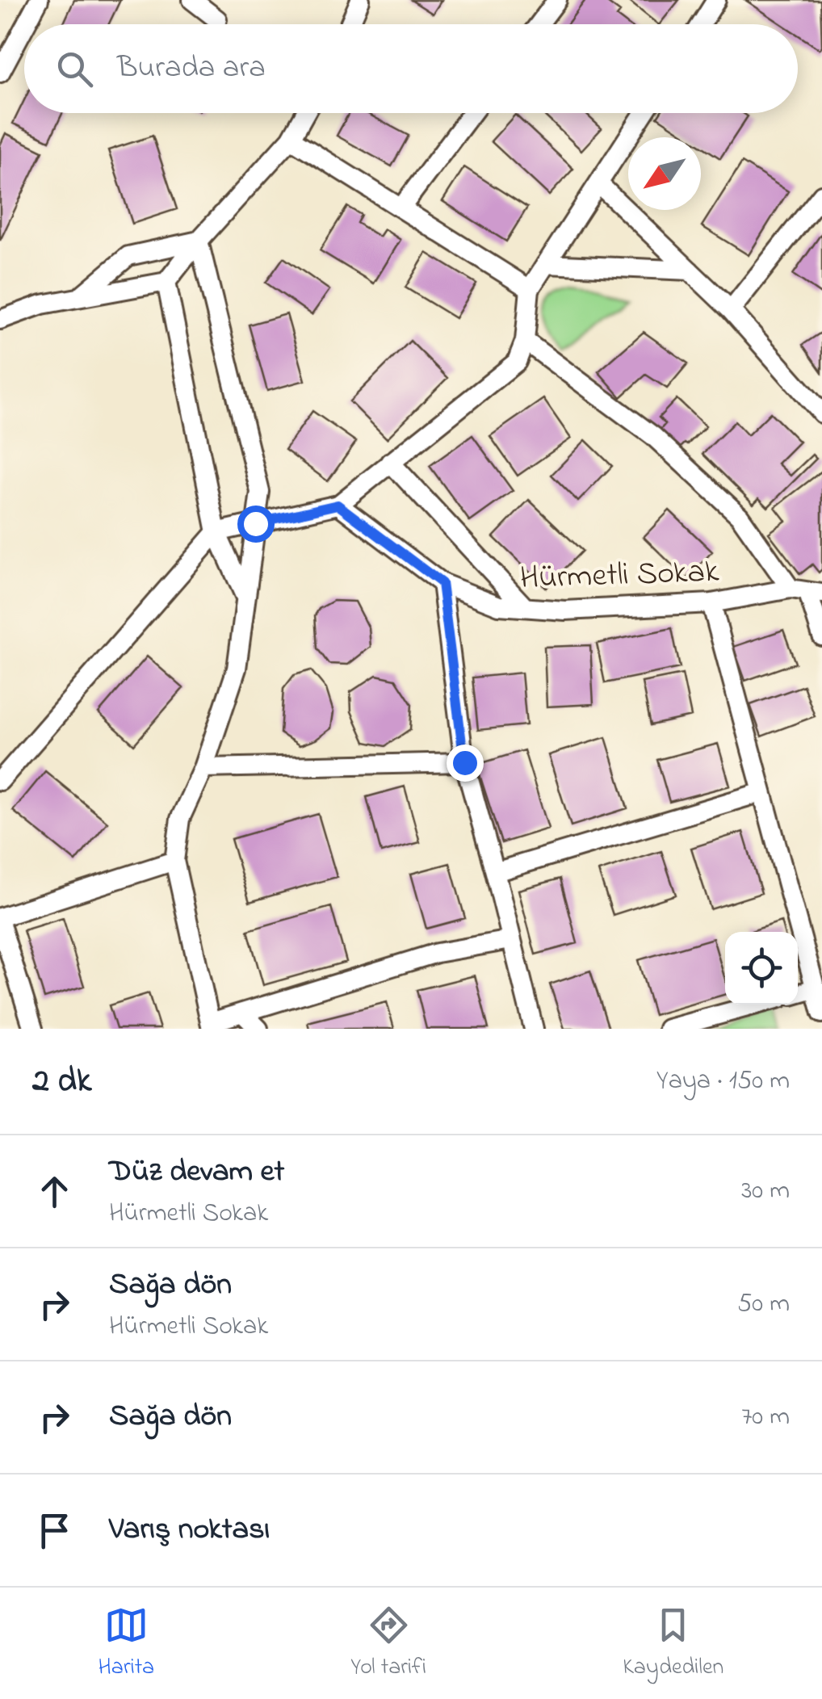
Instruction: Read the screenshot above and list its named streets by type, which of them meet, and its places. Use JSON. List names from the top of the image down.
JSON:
{
  "streets": {
    "street": ["Hürmetli Sokak"]
  },
  "north": "bottom left",
  "page": {
    "search": "Burada ara",
    "heading": ["2 dk", "Yaya · 150 m"],
    "list": [
      ["Düz devam et", "Hürmetli Sokak", "30 m"],
      ["Sağa dön", "Hürmetli Sokak", "50 m"],
      ["Sağa dön", "70 m"],
      "Varış noktası"
    ],
    "nav": ["Harita", "Yol tarifi", "Kaydedilen"]
  }
}
